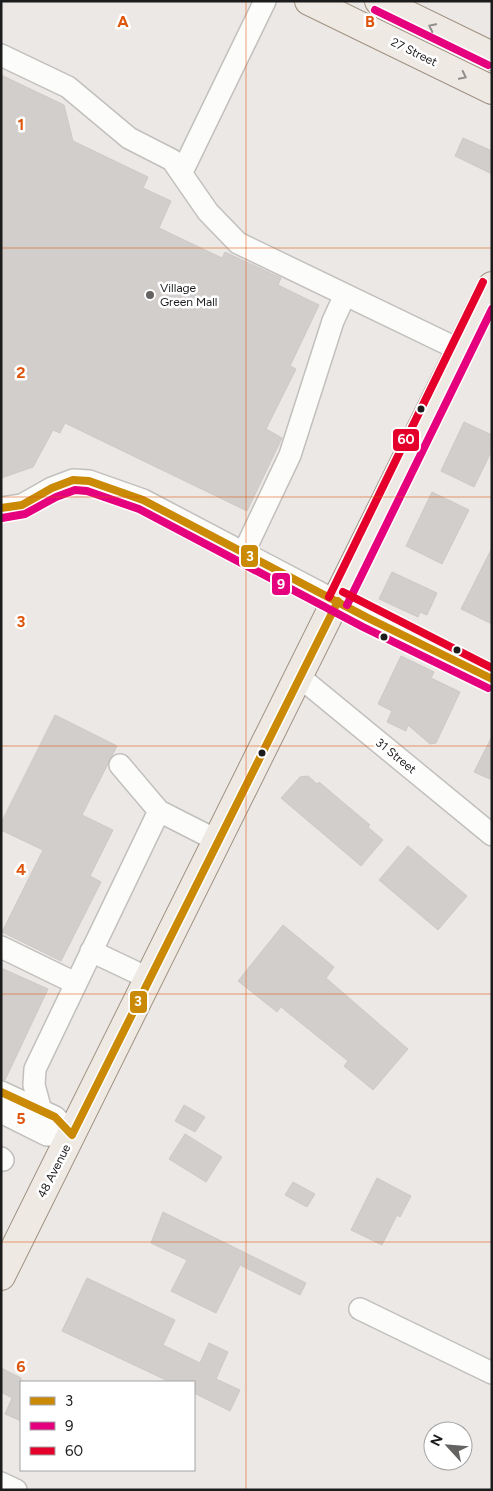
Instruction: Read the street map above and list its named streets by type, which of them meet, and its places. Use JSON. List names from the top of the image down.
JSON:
{
  "streets": {
    "main road": ["27 Street", "48 Avenue"],
    "street": ["31 Street"]
  },
  "crossings": [
    ["31 Street", "48 Avenue"]
  ],
  "places": ["Village Green Mall"],
  "lines": ["transit line 9", "transit line 60", "transit line 3"],
  "legend": ["3", "9", "60"],
  "north": "top left",
  "grid": {
    "columns": ["A", "B"],
    "rows": [
      "1",
      "2",
      "3",
      "4",
      "5",
      "6"
    ]
  }
}
